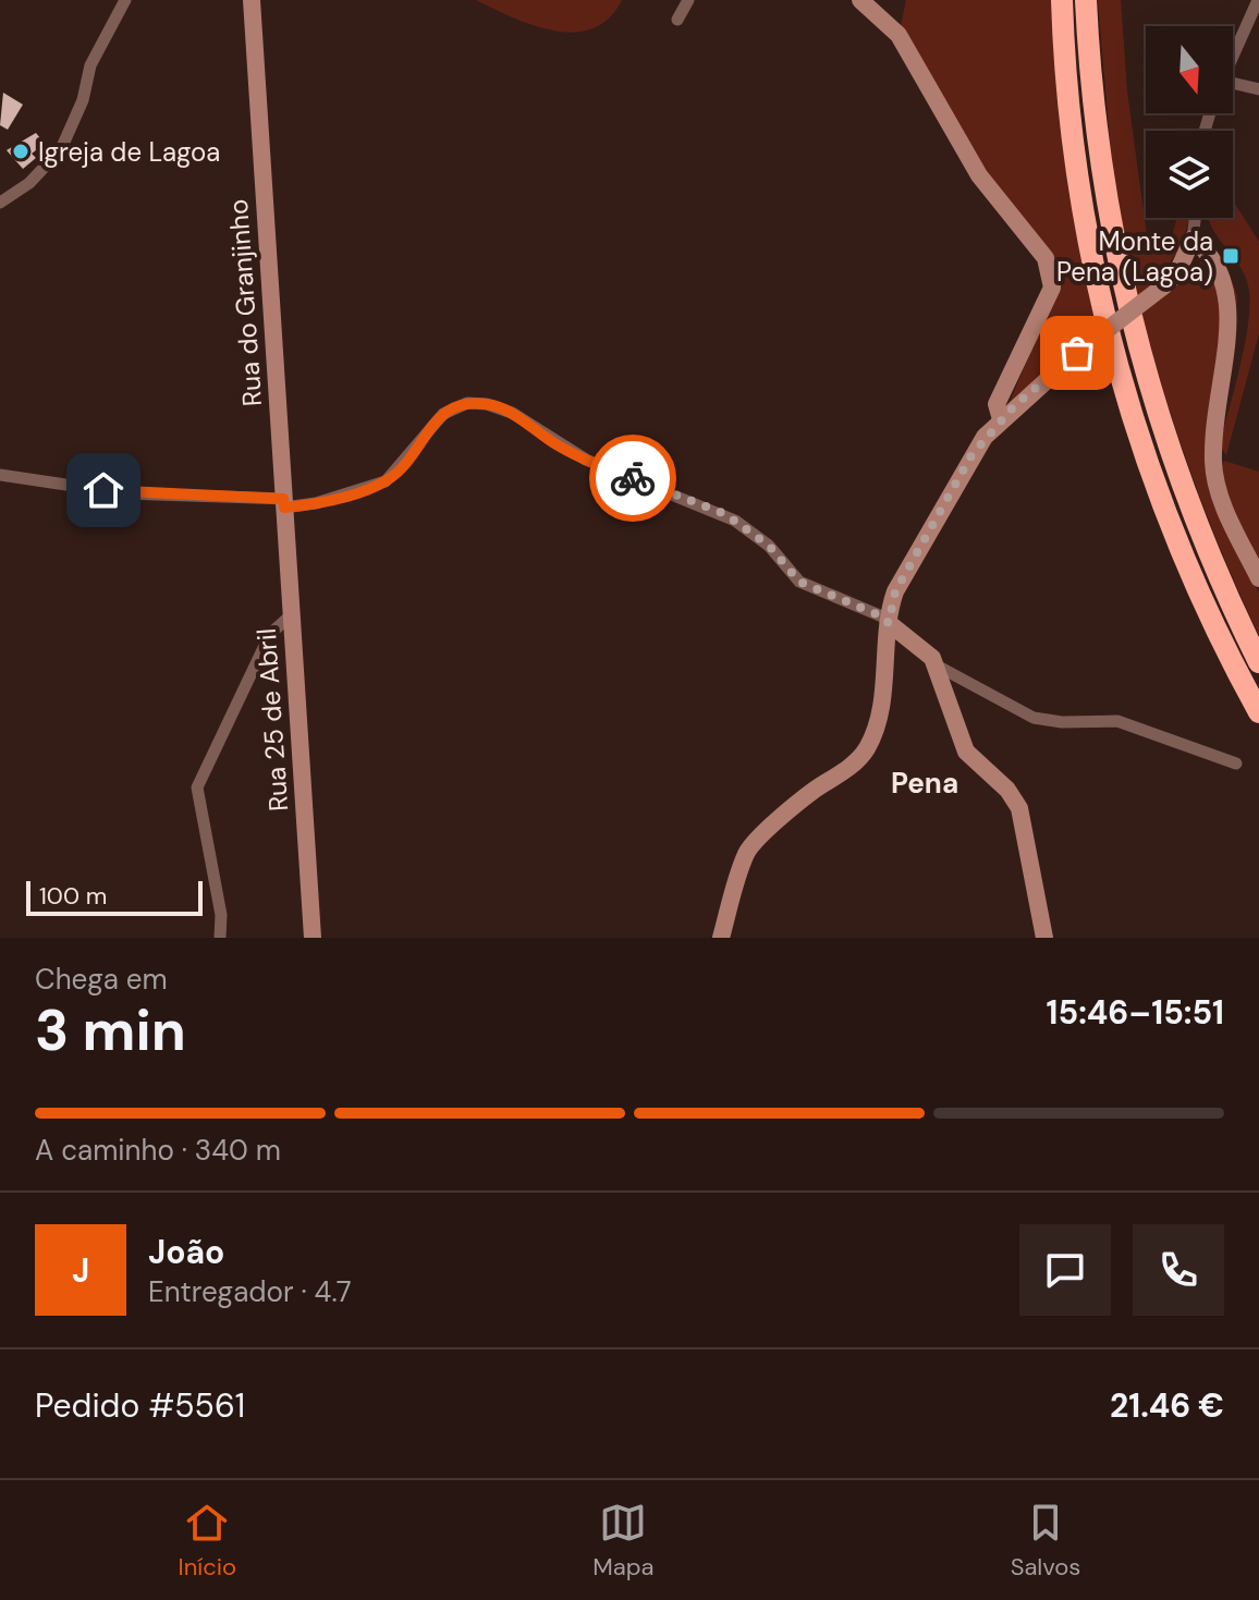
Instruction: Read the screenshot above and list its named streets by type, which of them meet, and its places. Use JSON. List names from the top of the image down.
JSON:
{
  "streets": {
    "street": ["Rua do Granjinho", "Rua 25 de Abril"]
  },
  "crossings": [
    ["Rua do Granjinho", "Rua 25 de Abril"]
  ],
  "districts": ["Pena"],
  "places": {
    "other": ["Igreja de Lagoa"],
    "transit": ["Monte da Pena (Lagoa)"]
  },
  "scale_bar": "100 m",
  "north": "bottom",
  "page": {
    "scale": "100 m",
    "heading": ["3 min", "Chega em", "15:46–15:51"],
    "panel": [
      "João",
      "Entregador · 4.7",
      "Pedido #5561",
      "21.46 €"
    ],
    "bar": "A caminho · 340 m",
    "round": "J",
    "tabs": ["Início", "Mapa", "Salvos"]
  }
}
